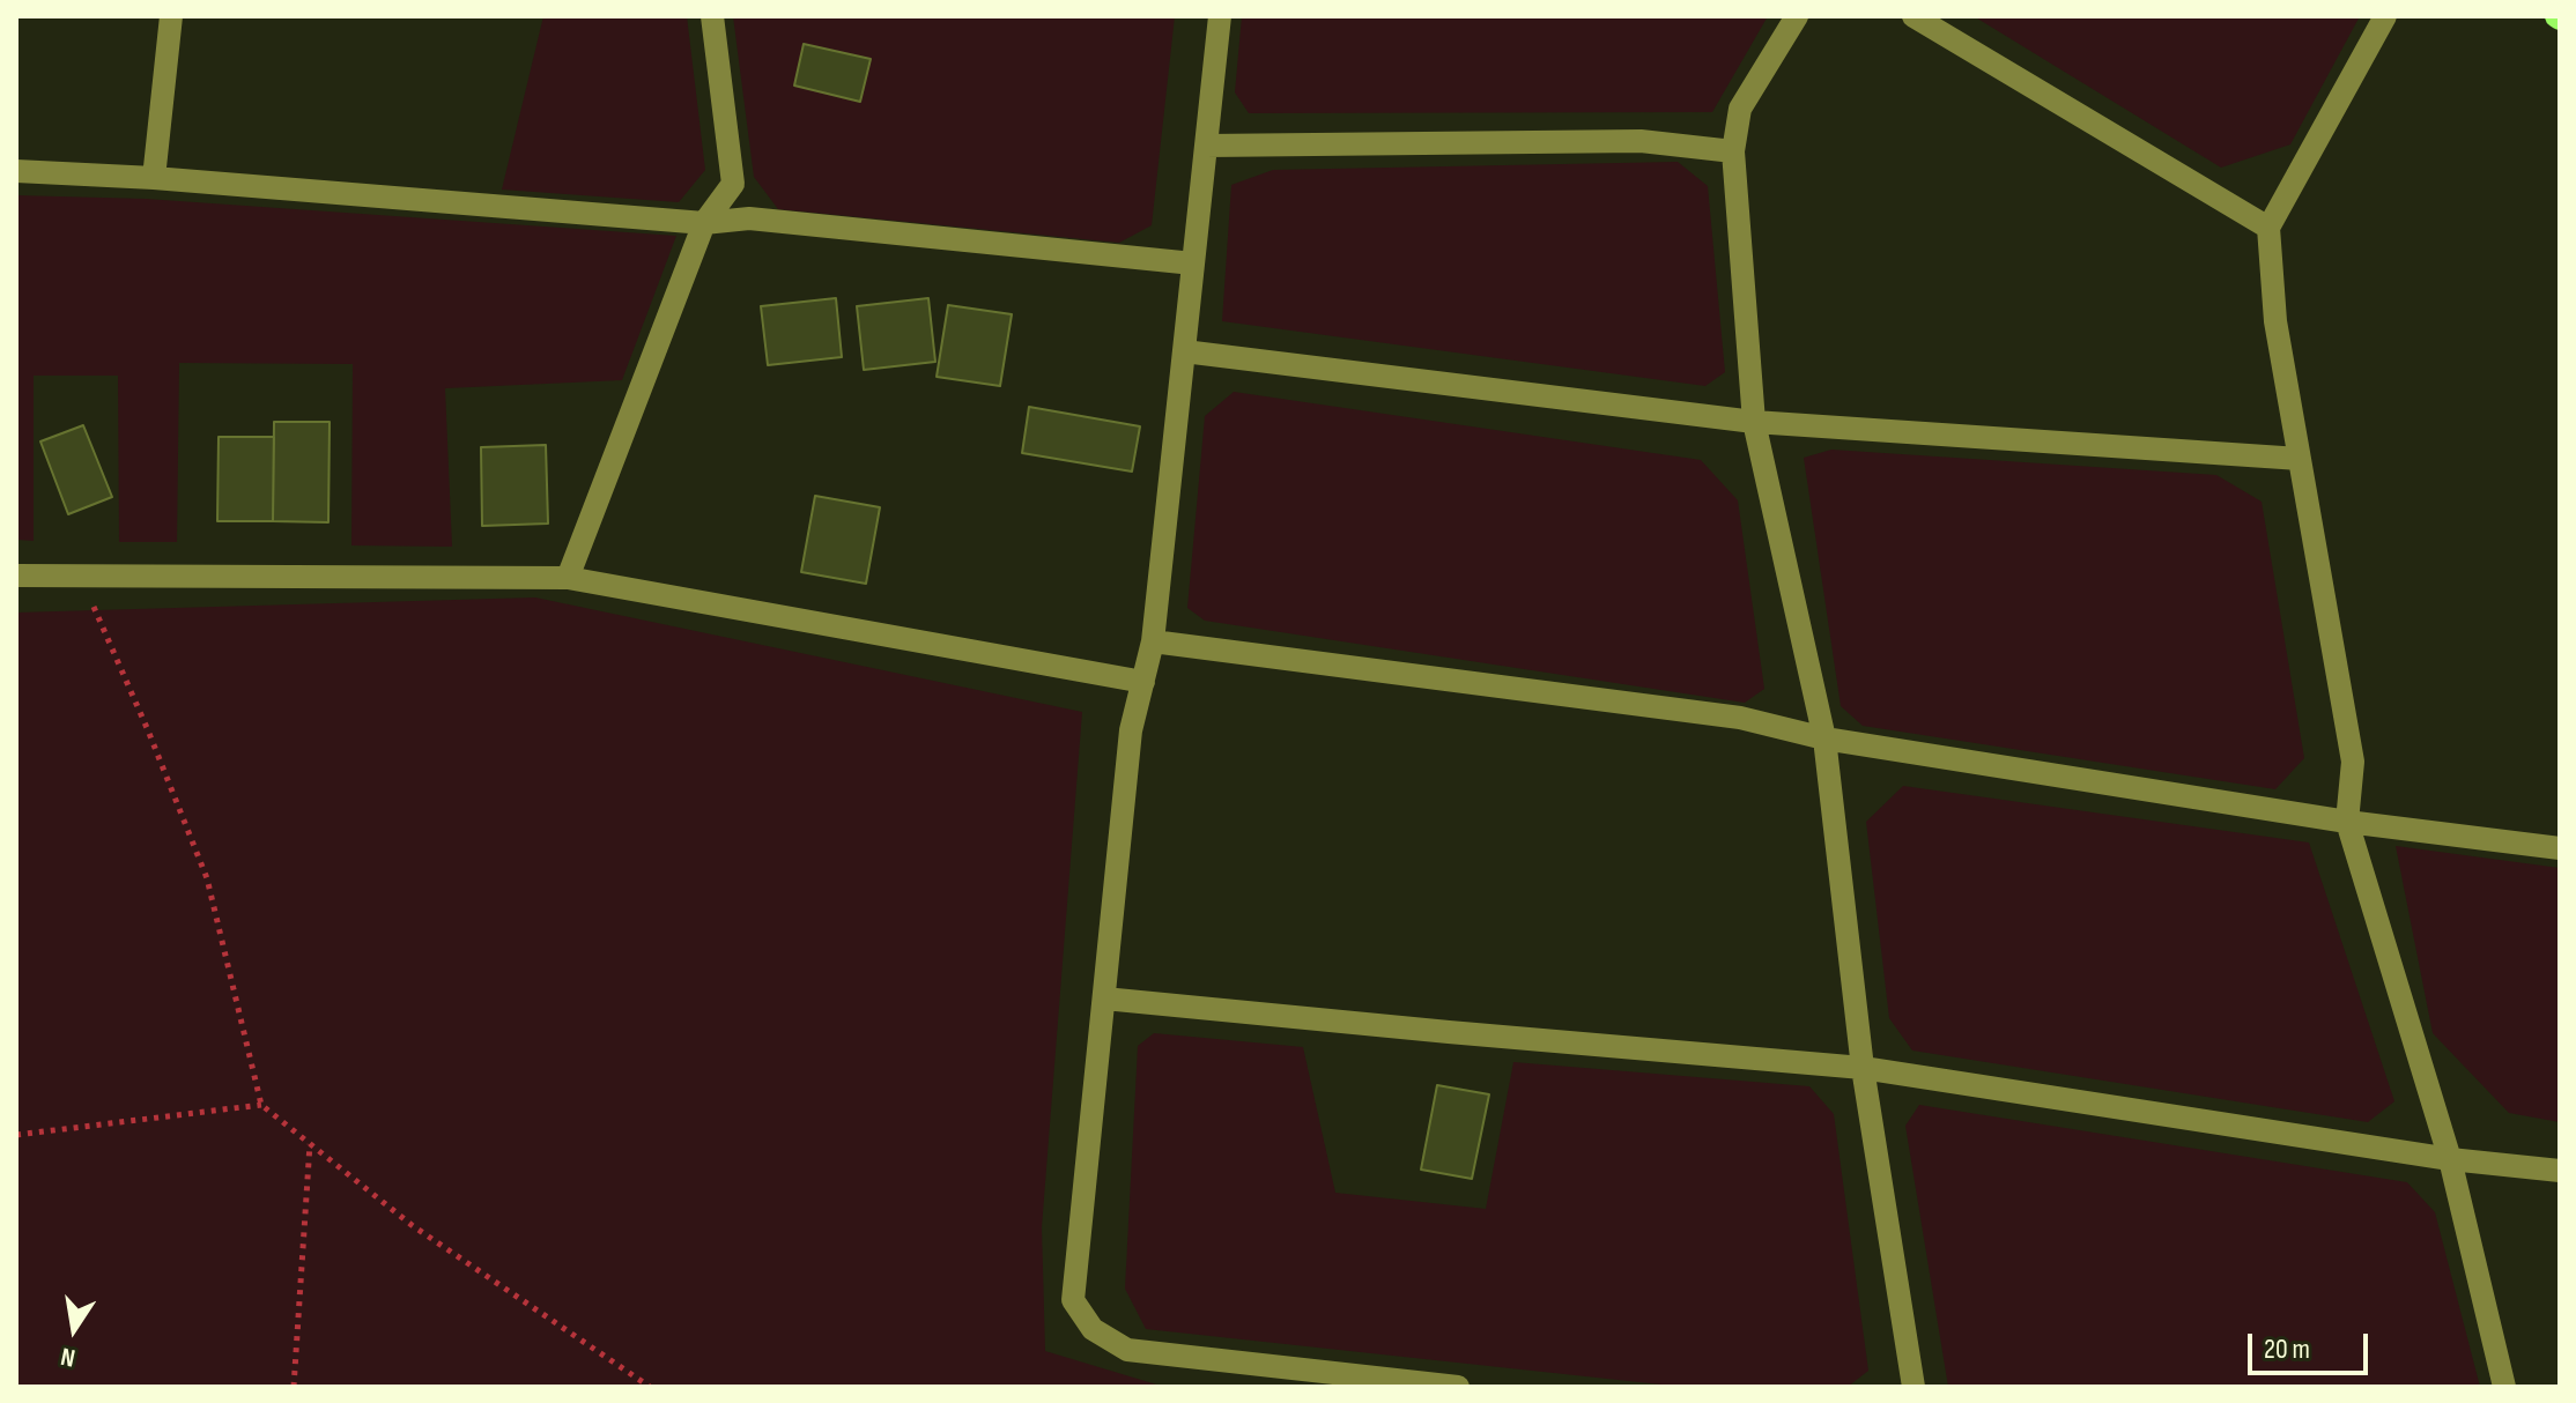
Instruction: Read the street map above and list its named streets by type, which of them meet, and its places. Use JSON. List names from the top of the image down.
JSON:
{
  "scale_bar": "20 m",
  "north": "bottom"
}
